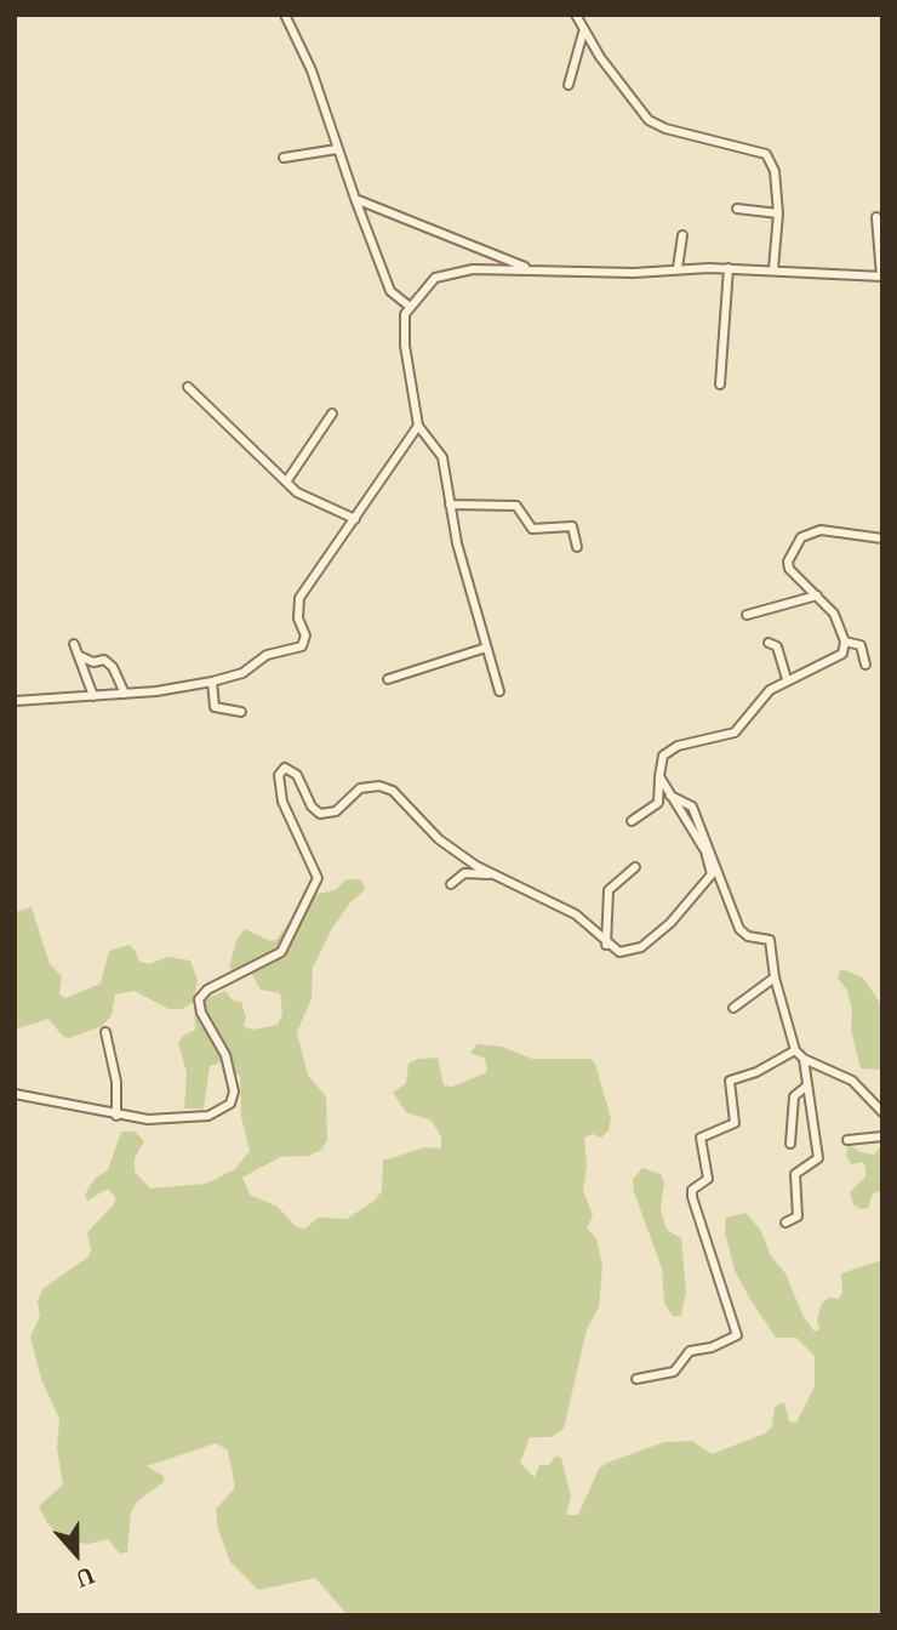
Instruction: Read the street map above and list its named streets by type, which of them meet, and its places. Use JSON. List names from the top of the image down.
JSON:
{
  "north": "bottom"
}
